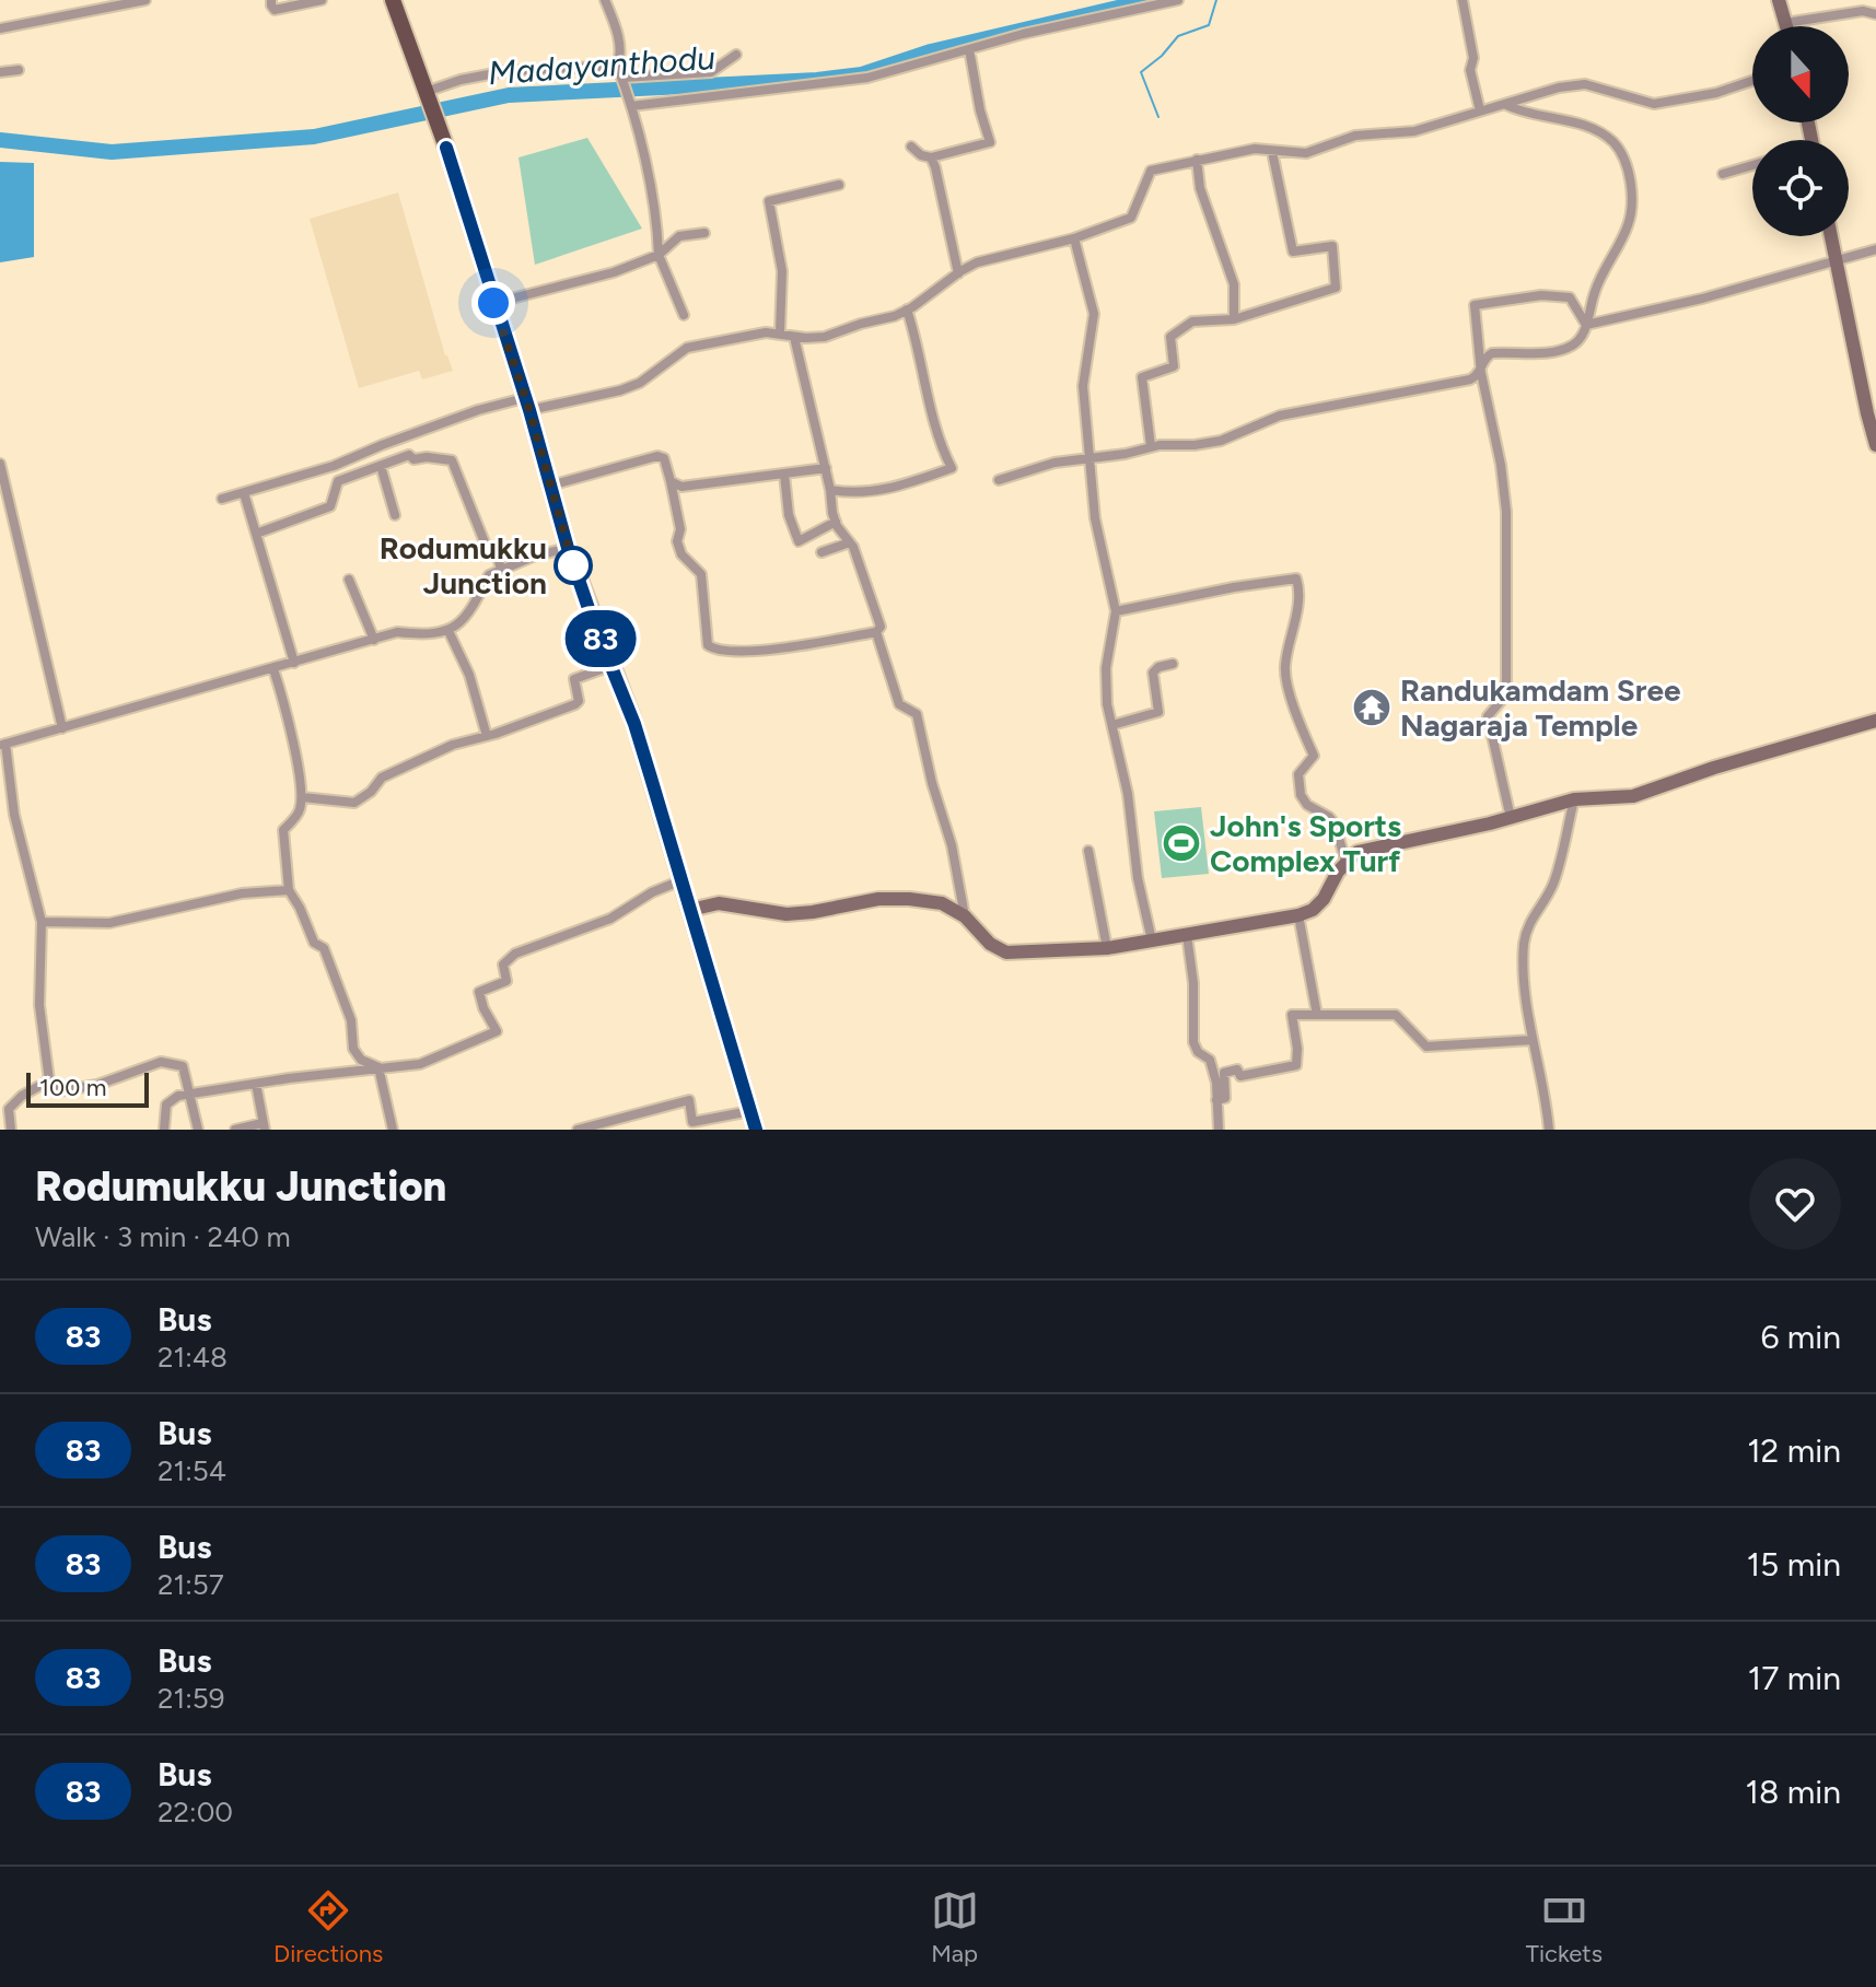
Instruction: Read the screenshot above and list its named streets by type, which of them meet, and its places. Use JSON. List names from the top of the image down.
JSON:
{
  "water": ["Madayanthodu"],
  "places": {
    "other": ["Rodumukku Junction"],
    "temple": ["Randukamdam Sree Nagaraja Temple"],
    "sports": ["John's Sports Complex Turf"]
  },
  "lines": ["bus line 83"],
  "scale_bar": "100 m",
  "north": "bottom",
  "page": {
    "on_map": "83",
    "scale": "100 m",
    "heading": ["Rodumukku Junction", "Walk · 3 min · 240 m"],
    "list": [
      {
        "mark": "83",
        "name": "Bus",
        "note": "21:48",
        "value": "6 min"
      },
      {
        "mark": "83",
        "name": "Bus",
        "note": "21:54",
        "value": "12 min"
      },
      {
        "mark": "83",
        "name": "Bus",
        "note": "21:57",
        "value": "15 min"
      },
      {
        "mark": "83",
        "name": "Bus",
        "note": "21:59",
        "value": "17 min"
      },
      {
        "mark": "83",
        "name": "Bus",
        "note": "22:00",
        "value": "18 min"
      }
    ],
    "tabs": ["Directions", "Map", "Tickets"]
  }
}
